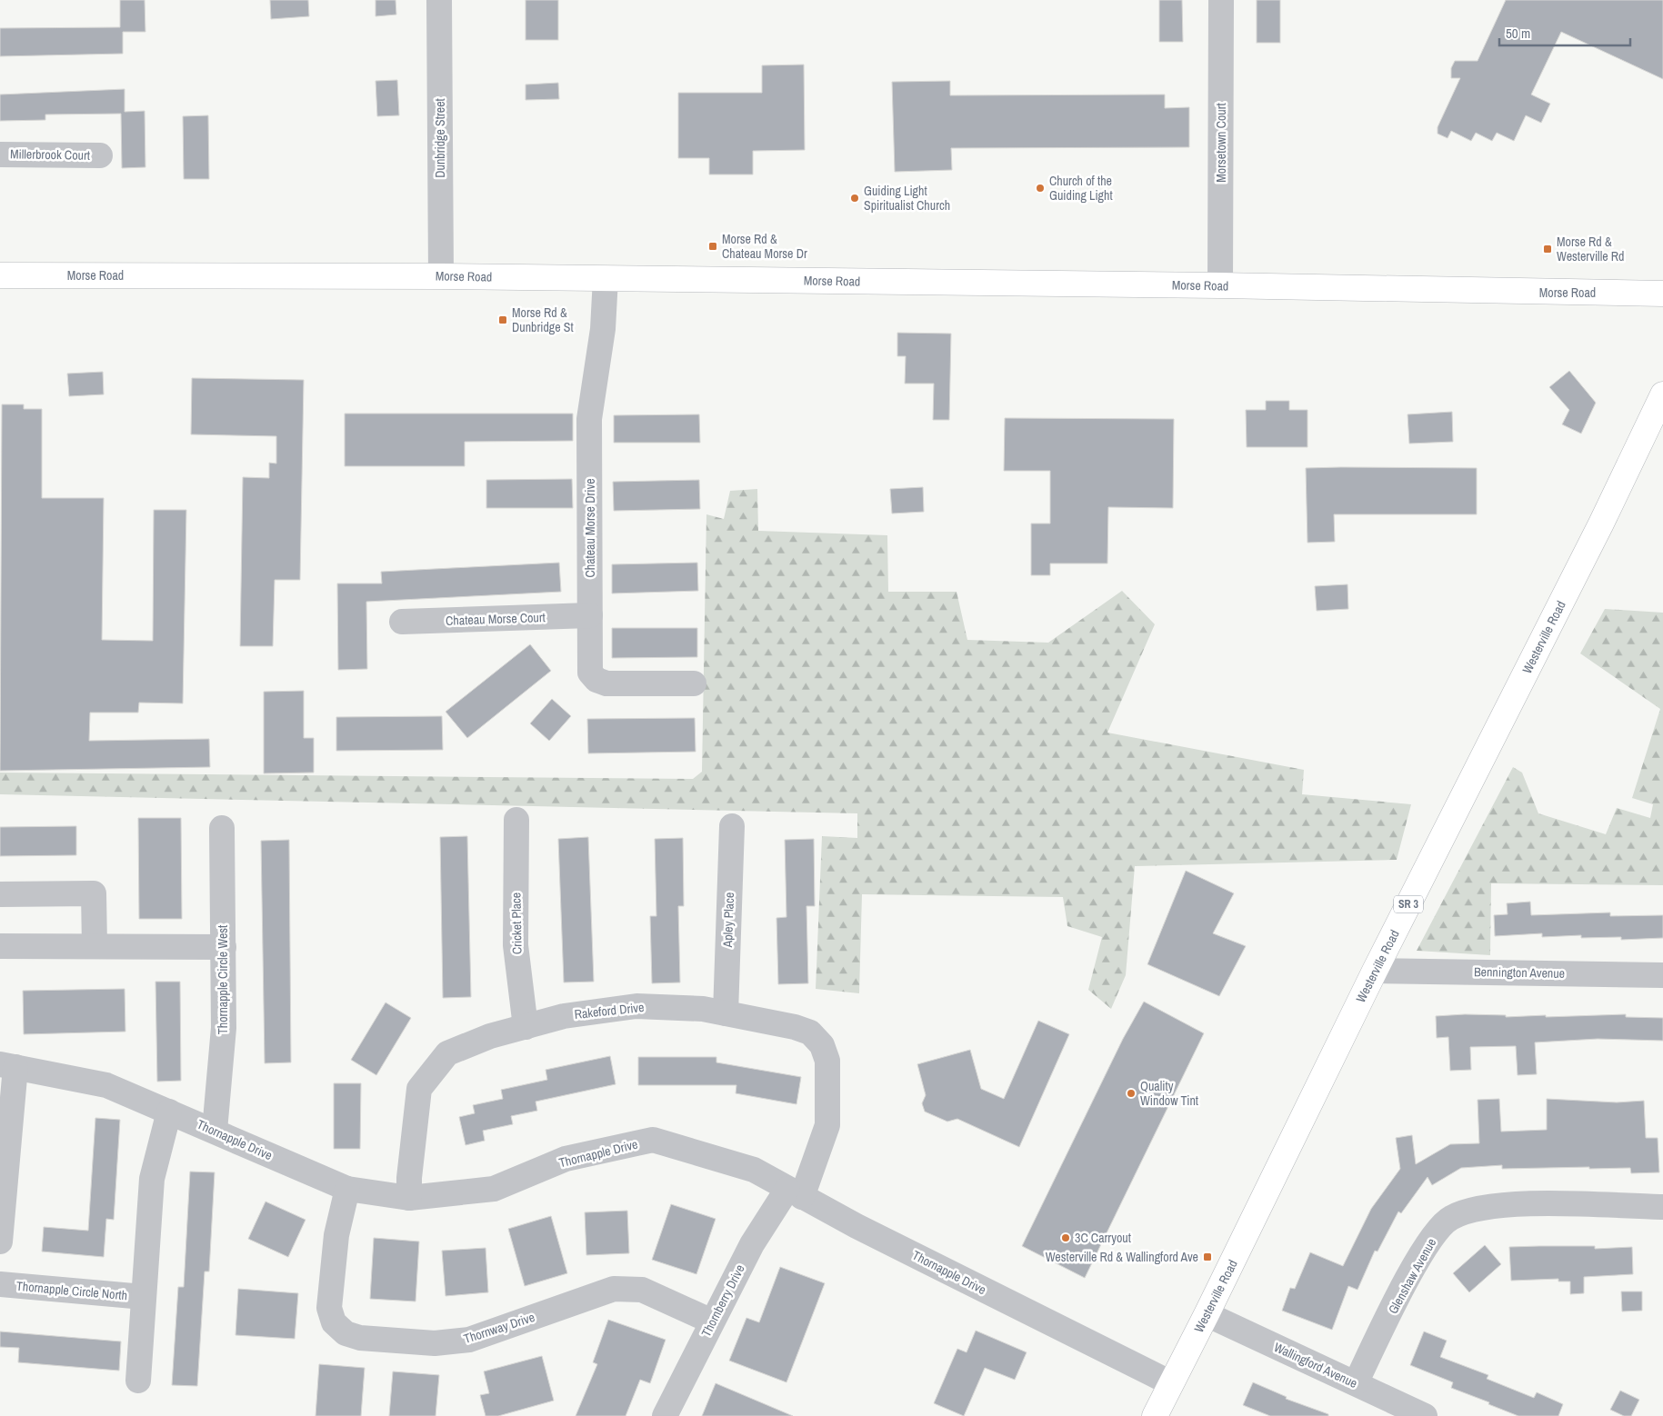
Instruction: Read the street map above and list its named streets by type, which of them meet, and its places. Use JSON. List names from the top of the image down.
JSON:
{
  "streets": {
    "main road": ["Morse Road", "Westerville Road", "SR 3"],
    "street": [
      "Dunbridge Street",
      "Morsetown Court",
      "Millerbrook Court",
      "Chateau Morse Drive",
      "Chateau Morse Court",
      "Apley Place",
      "Cricket Place",
      "Bennington Avenue",
      "Thornapple Circle West",
      "Rakeford Drive",
      "Thornapple Drive",
      "Glenshaw Avenue",
      "Thornapple Circle North",
      "Thornberry Drive",
      "Thornway Drive",
      "Wallingford Avenue"
    ]
  },
  "crossings": [
    ["Dunbridge Street", "Morse Road"],
    ["Morsetown Court", "Morse Road"],
    ["Morse Road", "Chateau Morse Drive"],
    ["Chateau Morse Drive", "Chateau Morse Court"],
    ["Westerville Road", "Bennington Avenue"],
    ["Westerville Road", "Thornapple Drive"],
    ["Westerville Road", "Wallingford Avenue"],
    ["Apley Place", "Rakeford Drive"],
    ["Cricket Place", "Rakeford Drive"],
    ["Thornapple Circle West", "Thornapple Drive"],
    ["Rakeford Drive", "Thornapple Drive"],
    ["Rakeford Drive", "Thornberry Drive"],
    ["Thornapple Drive", "Thornberry Drive"],
    ["Thornapple Drive", "Thornway Drive"],
    ["Glenshaw Avenue", "Wallingford Avenue"],
    ["Thornberry Drive", "Thornway Drive"]
  ],
  "places": {
    "other": [
      "Church of the Guiding Light",
      "Guiding Light Spiritualist Church",
      "Quality Window Tint",
      "3C Carryout"
    ],
    "transit": [
      "Morse Rd & Chateau Morse Dr",
      "Morse Rd & Westerville Rd",
      "Morse Rd & Dunbridge St",
      "Westerville Rd & Wallingford Ave"
    ]
  },
  "scale_bar": "50 m"
}
